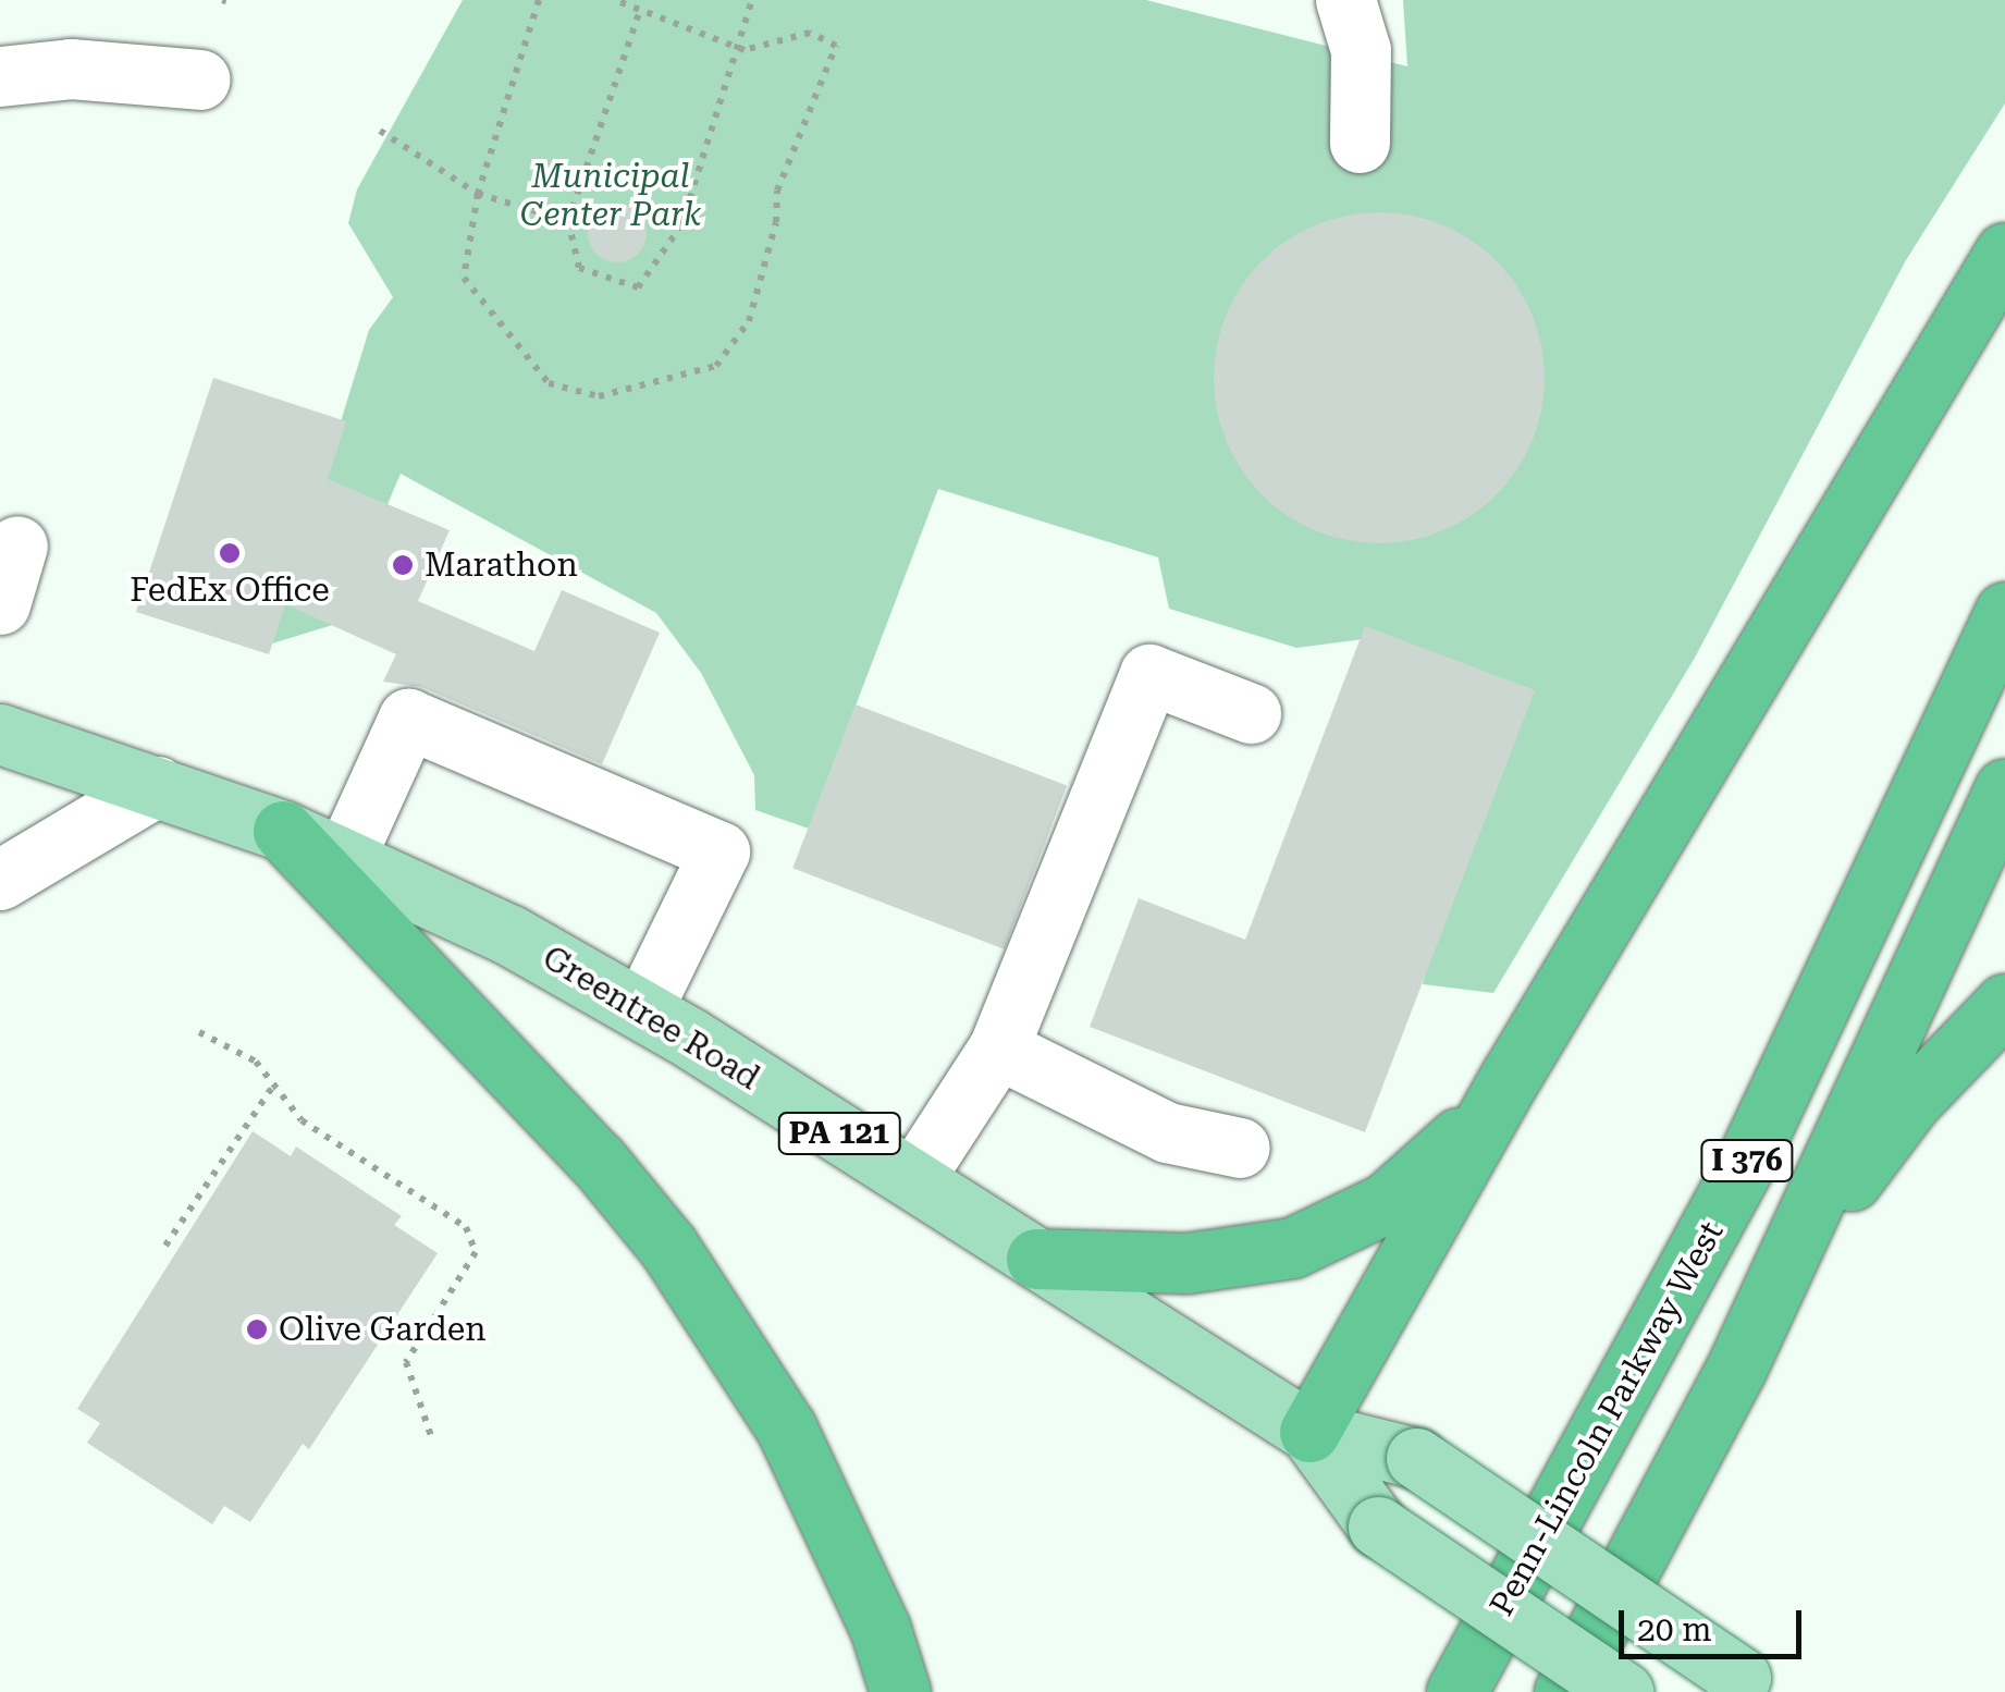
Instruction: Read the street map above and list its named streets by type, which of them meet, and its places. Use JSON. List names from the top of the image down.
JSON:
{
  "streets": {
    "highway": ["I 376", "Penn-Lincoln Parkway West"],
    "main road": ["Greentree Road", "PA 121"]
  },
  "parks": ["Municipal Center Park"],
  "places": ["FedEx Office", "Marathon", "Olive Garden"],
  "scale_bar": "20 m"
}
